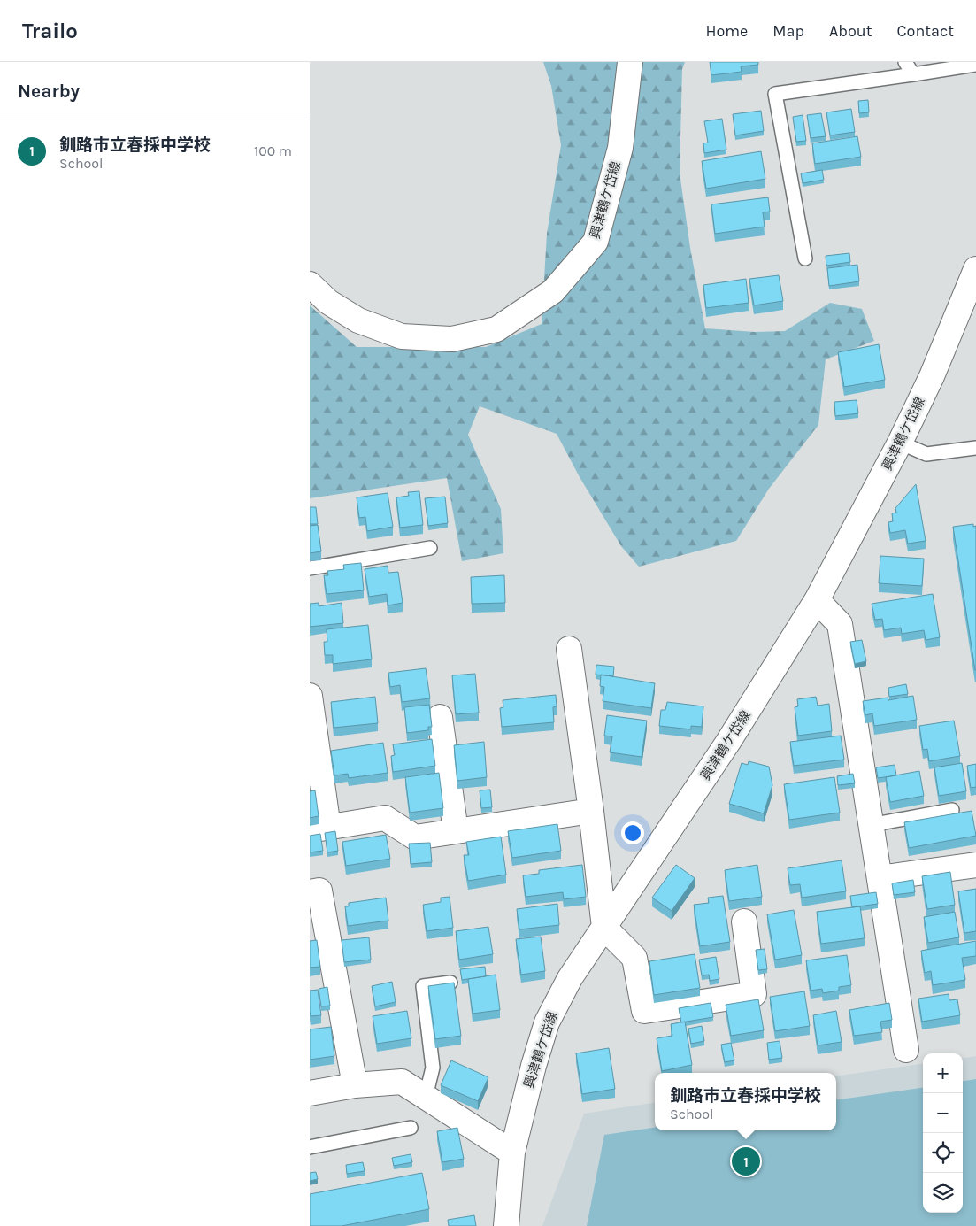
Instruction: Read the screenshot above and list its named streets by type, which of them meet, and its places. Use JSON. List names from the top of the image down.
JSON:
{
  "streets": {
    "street": ["興津鶴ケ岱線"]
  },
  "page": {
    "header": "Trailo",
    "nav": [
      "Home",
      "Map",
      "About",
      "Contact"
    ],
    "heading": "Nearby",
    "list": [
      {
        "mark": "1",
        "name": "釧路市立春採中学校",
        "note": "School",
        "value": "100 m"
      }
    ],
    "map_buttons": ["+", "−"],
    "popup": ["釧路市立春採中学校", "School"],
    "pins": "1"
  }
}
